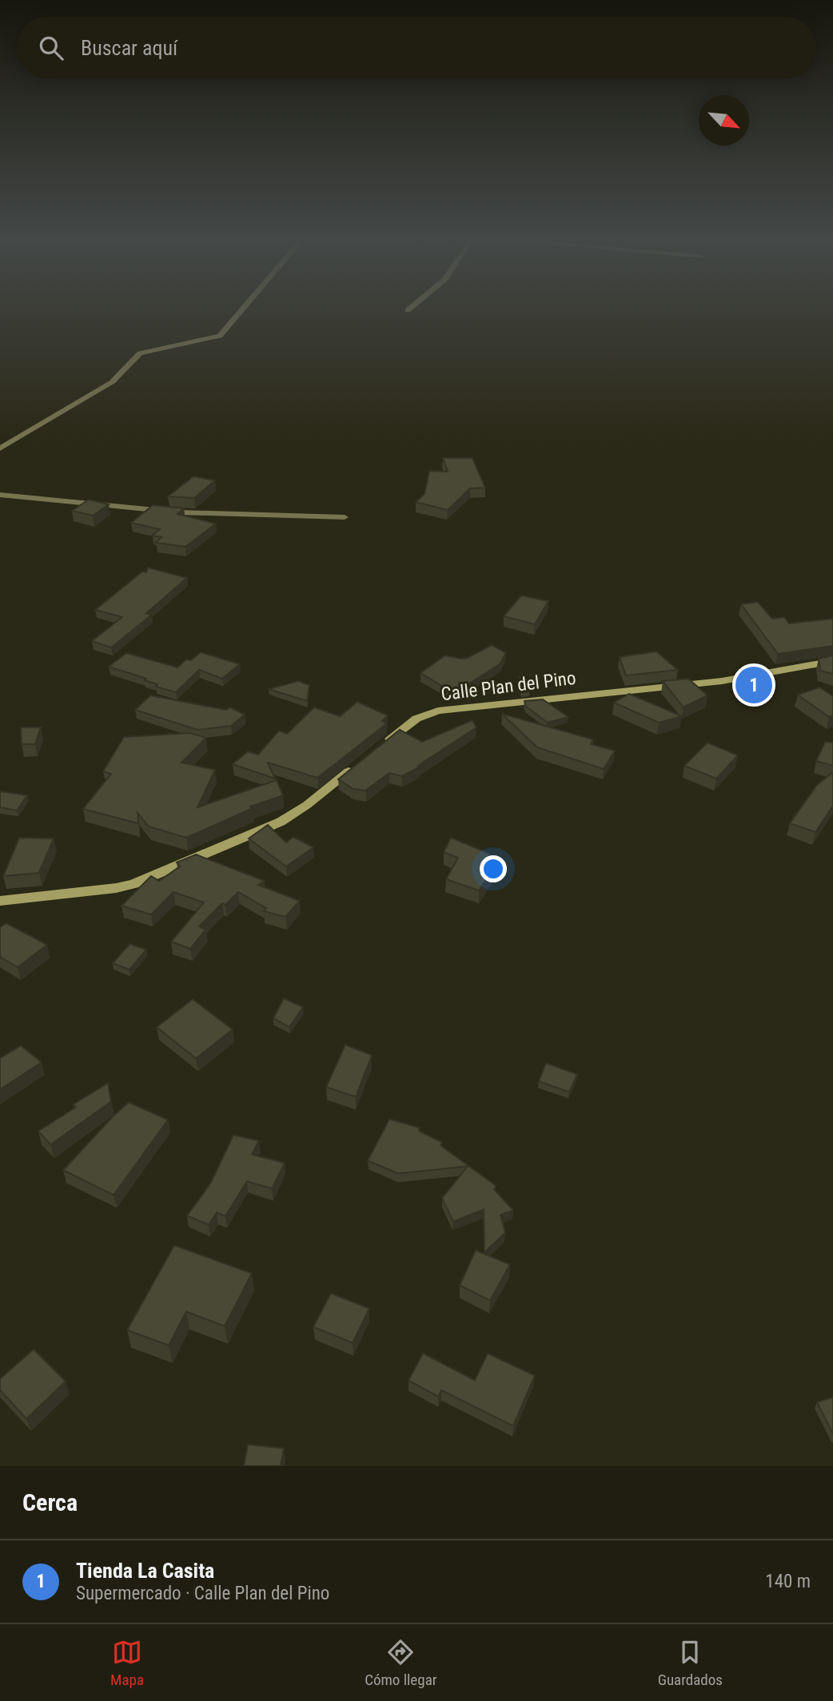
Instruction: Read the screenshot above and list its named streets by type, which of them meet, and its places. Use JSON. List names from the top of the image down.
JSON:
{
  "streets": {
    "street": ["Calle Plan del Pino"]
  },
  "north": "bottom right",
  "page": {
    "search": "Buscar aquí",
    "pins": "1",
    "heading": "Cerca",
    "list": [
      {
        "mark": "1",
        "name": "Tienda La Casita",
        "note": "Supermercado · Calle Plan del Pino",
        "value": "140 m"
      }
    ],
    "nav": ["Mapa", "Cómo llegar", "Guardados"]
  }
}
